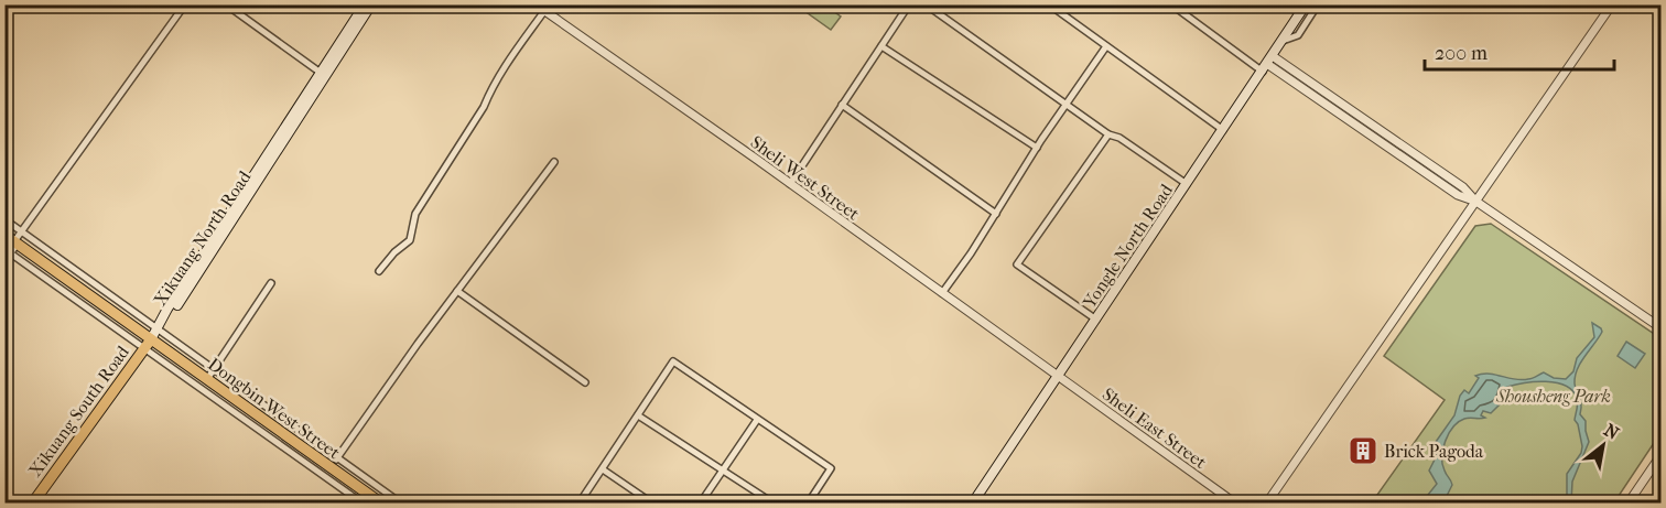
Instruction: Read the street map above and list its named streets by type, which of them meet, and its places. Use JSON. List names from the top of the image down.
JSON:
{
  "streets": {
    "main road": [
      "Xikuang North Road",
      "Yongle North Road",
      "Dongbin West Street",
      "Xikuang South Road"
    ],
    "street": ["Sheli West Street", "Sheli East Street"]
  },
  "crossings": [
    ["Sheli West Street", "Yongle North Road"],
    ["Sheli West Street", "Sheli East Street"],
    ["Yongle North Road", "Sheli East Street"],
    ["Dongbin West Street", "Xikuang South Road"]
  ],
  "parks": ["Shousheng Park"],
  "places": {
    "building": ["Brick Pagoda"]
  },
  "scale_bar": "200 m",
  "north": "top right"
}
